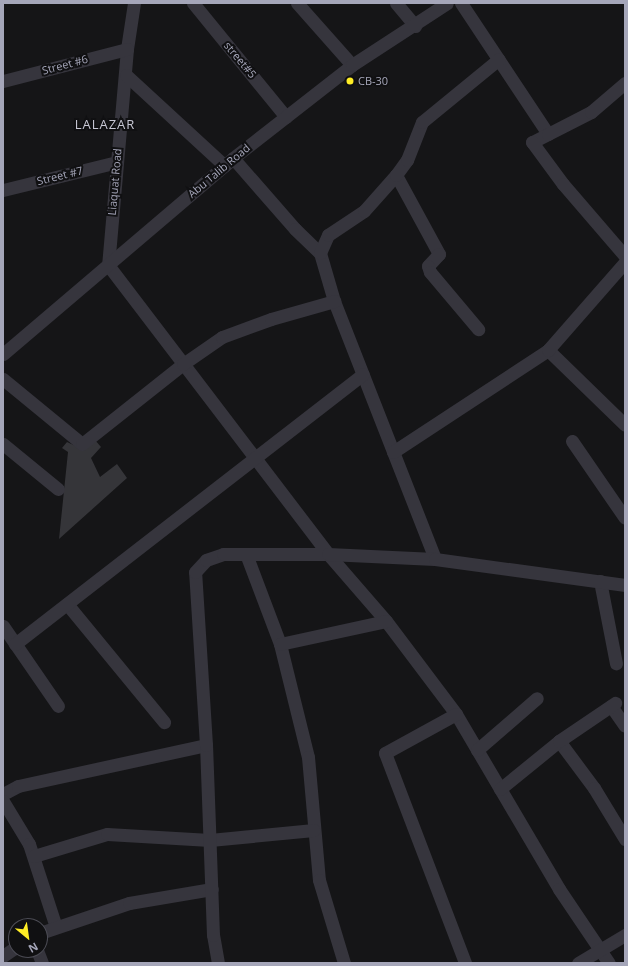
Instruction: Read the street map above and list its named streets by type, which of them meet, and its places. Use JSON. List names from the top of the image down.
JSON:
{
  "streets": {
    "street": [
      "street#5",
      "Street #6",
      "Abu Talib Road",
      "Street #7",
      "Liaquat Road"
    ]
  },
  "crossings": [
    ["street#5", "Abu Talib Road"],
    ["Street #6", "Liaquat Road"],
    ["Abu Talib Road", "Liaquat Road"],
    ["Street #7", "Liaquat Road"]
  ],
  "districts": ["LALAZAR"],
  "places": ["CB-30"],
  "north": "bottom right"
}
